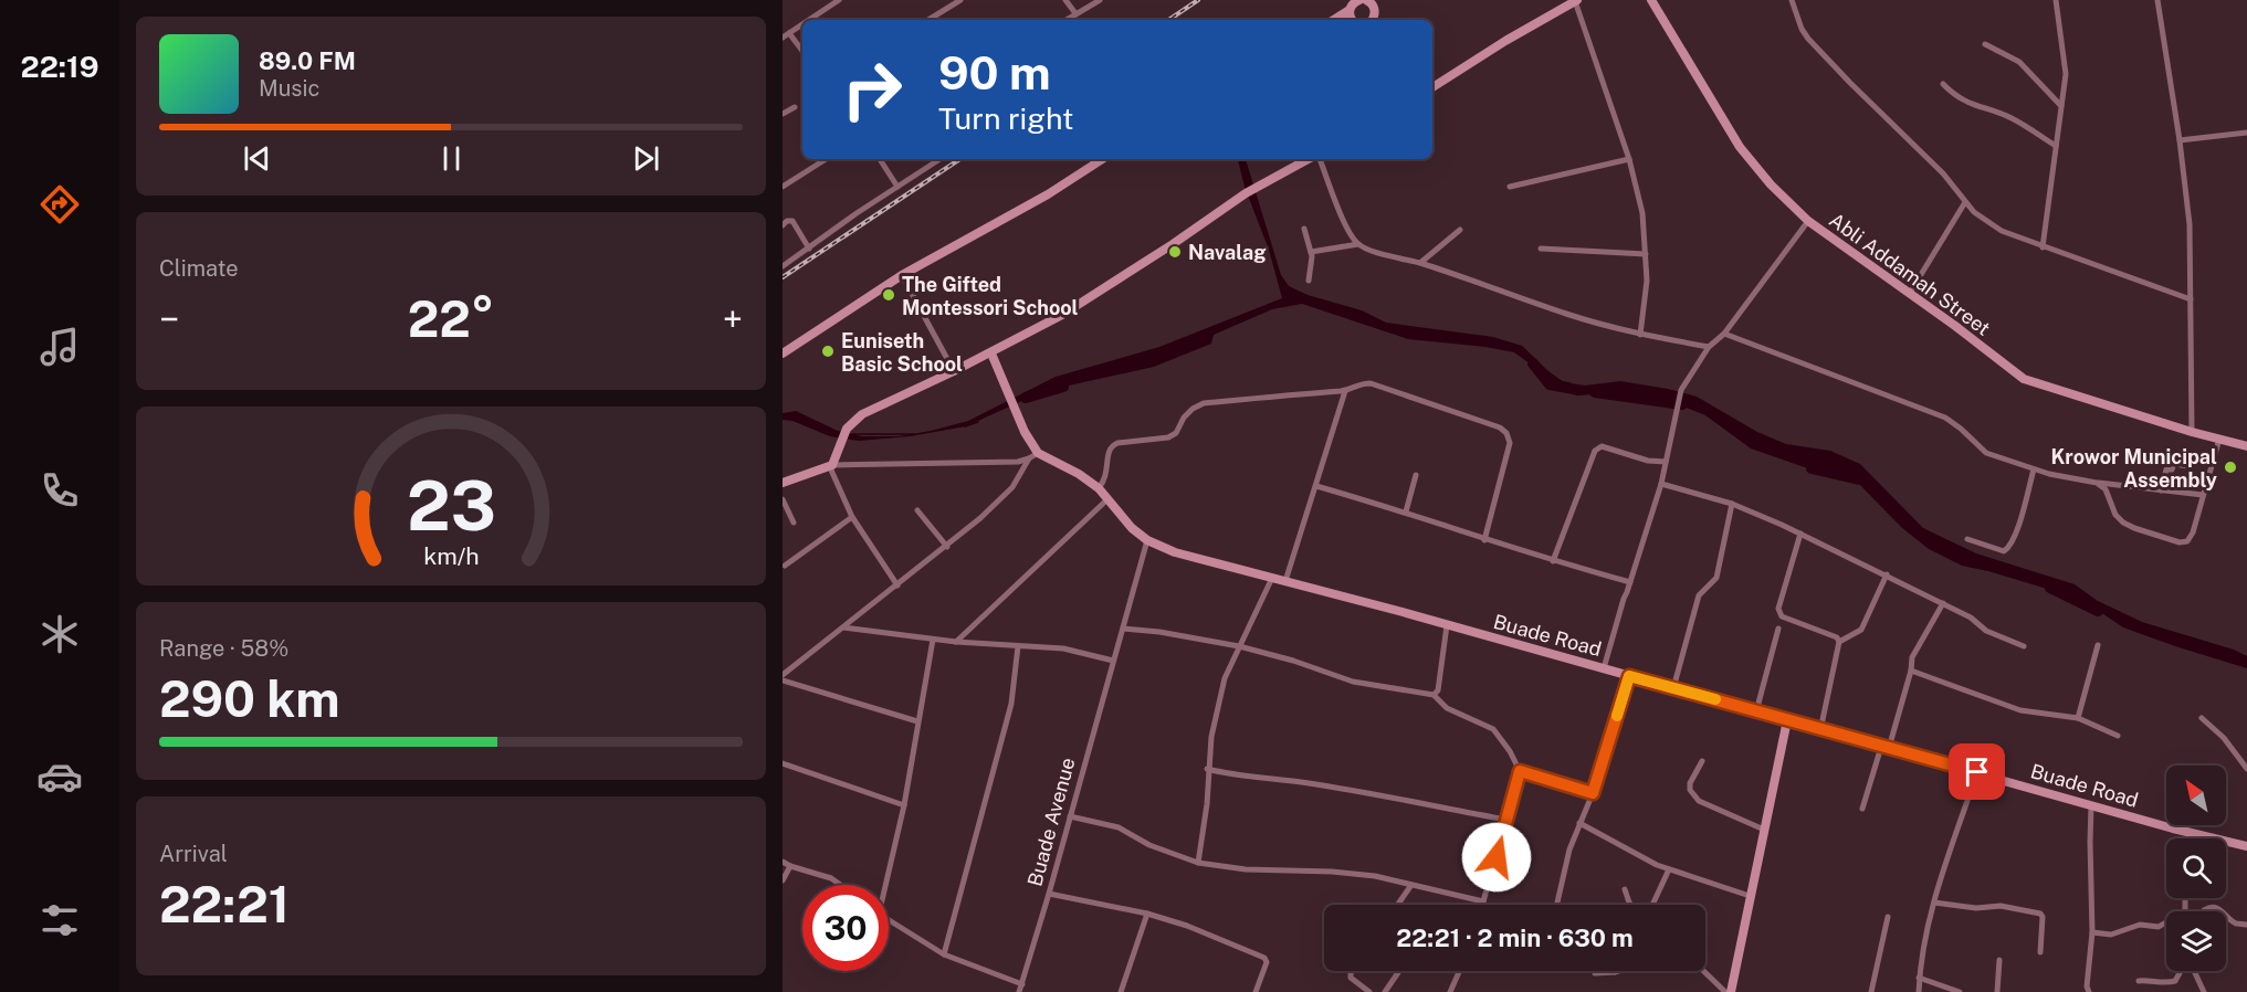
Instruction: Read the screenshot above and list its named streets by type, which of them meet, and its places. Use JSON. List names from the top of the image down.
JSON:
{
  "streets": {
    "street": ["Abli Addamah Street", "Buade Road", "Buade Avenue"]
  },
  "crossings": [
    ["Buade Road", "Buade Avenue"]
  ],
  "places": [
    "Navalag",
    "The Gifted Montessori School",
    "Euniseth Basic School",
    "Krowor Municipal Assembly"
  ],
  "north": "top left",
  "page": {
    "tabs": "22:19",
    "turn": ["90 m", "Turn right"],
    "song": ["89.0 FM", "Music"],
    "tile": [
      "Climate",
      ["Range · 58%", "290 km"],
      ["Arrival", "22:21"]
    ],
    "heat": ["−", "22°", "+"],
    "limit": "30",
    "trip": "22:21 · 2 min · 630 m",
    "gauge": ["23", "km/h"]
  }
}
